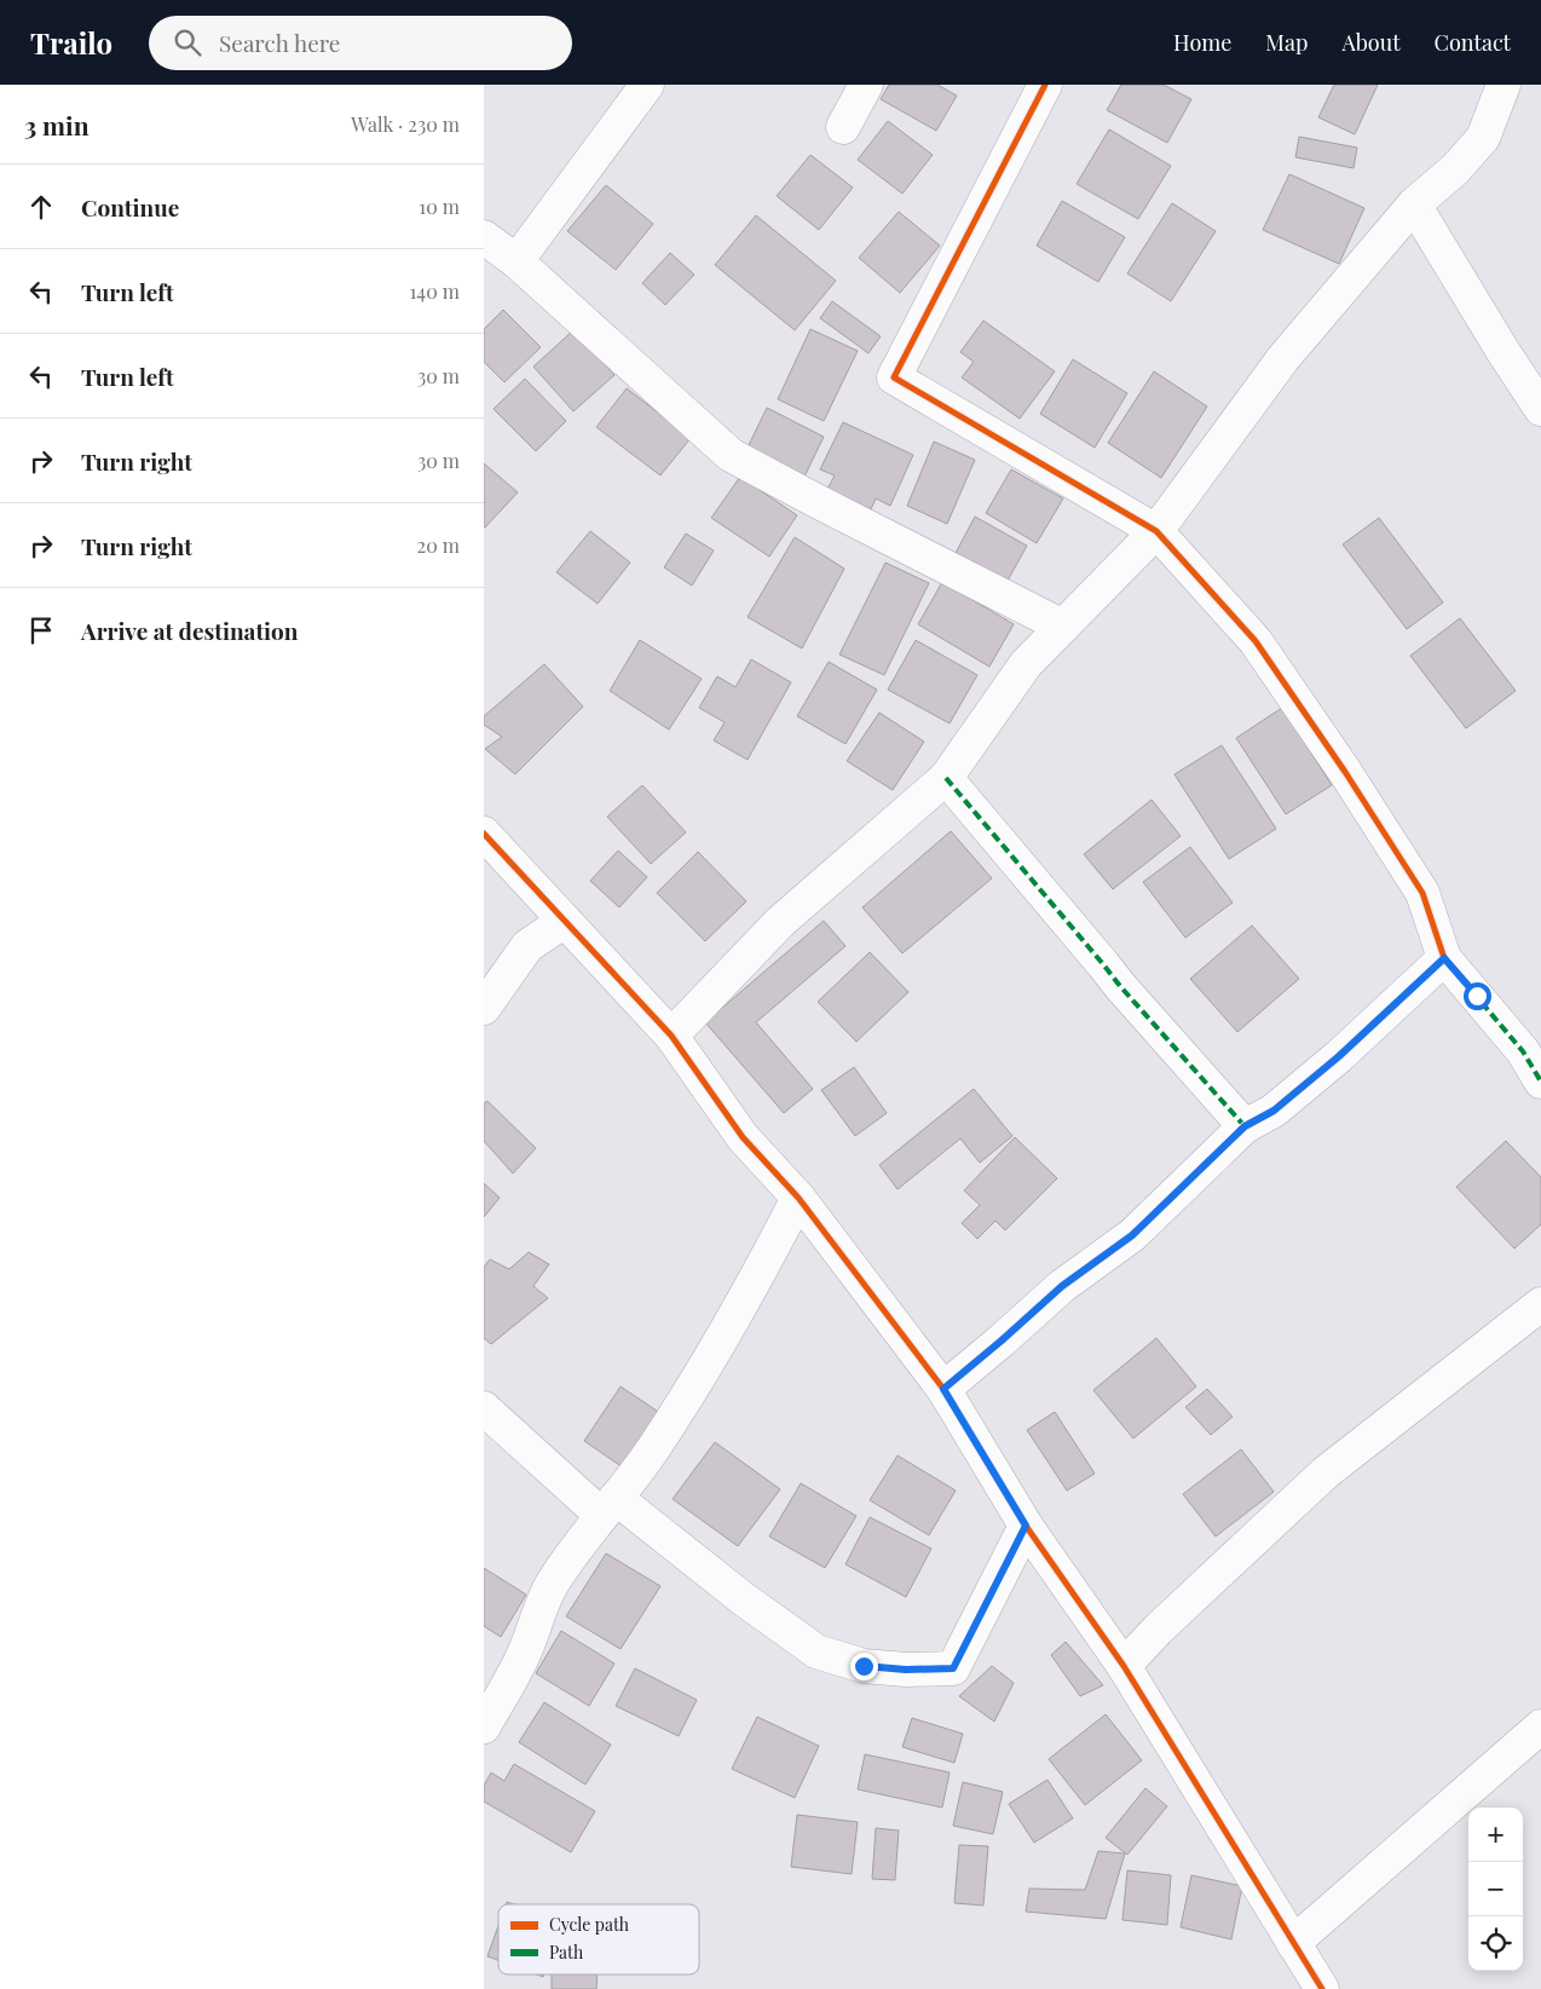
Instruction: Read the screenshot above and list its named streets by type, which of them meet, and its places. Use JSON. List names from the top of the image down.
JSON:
{
  "legend": ["Cycle path", "Path"],
  "page": {
    "header": "Trailo",
    "search": "Search here",
    "nav": [
      "Home",
      "Map",
      "About",
      "Contact"
    ],
    "heading": ["3 min", "Walk · 230 m"],
    "list": [
      ["Continue", "10 m"],
      ["Turn left", "140 m"],
      ["Turn left", "30 m"],
      ["Turn right", "30 m"],
      ["Turn right", "20 m"],
      "Arrive at destination"
    ],
    "map_buttons": ["+", "−"]
  }
}
